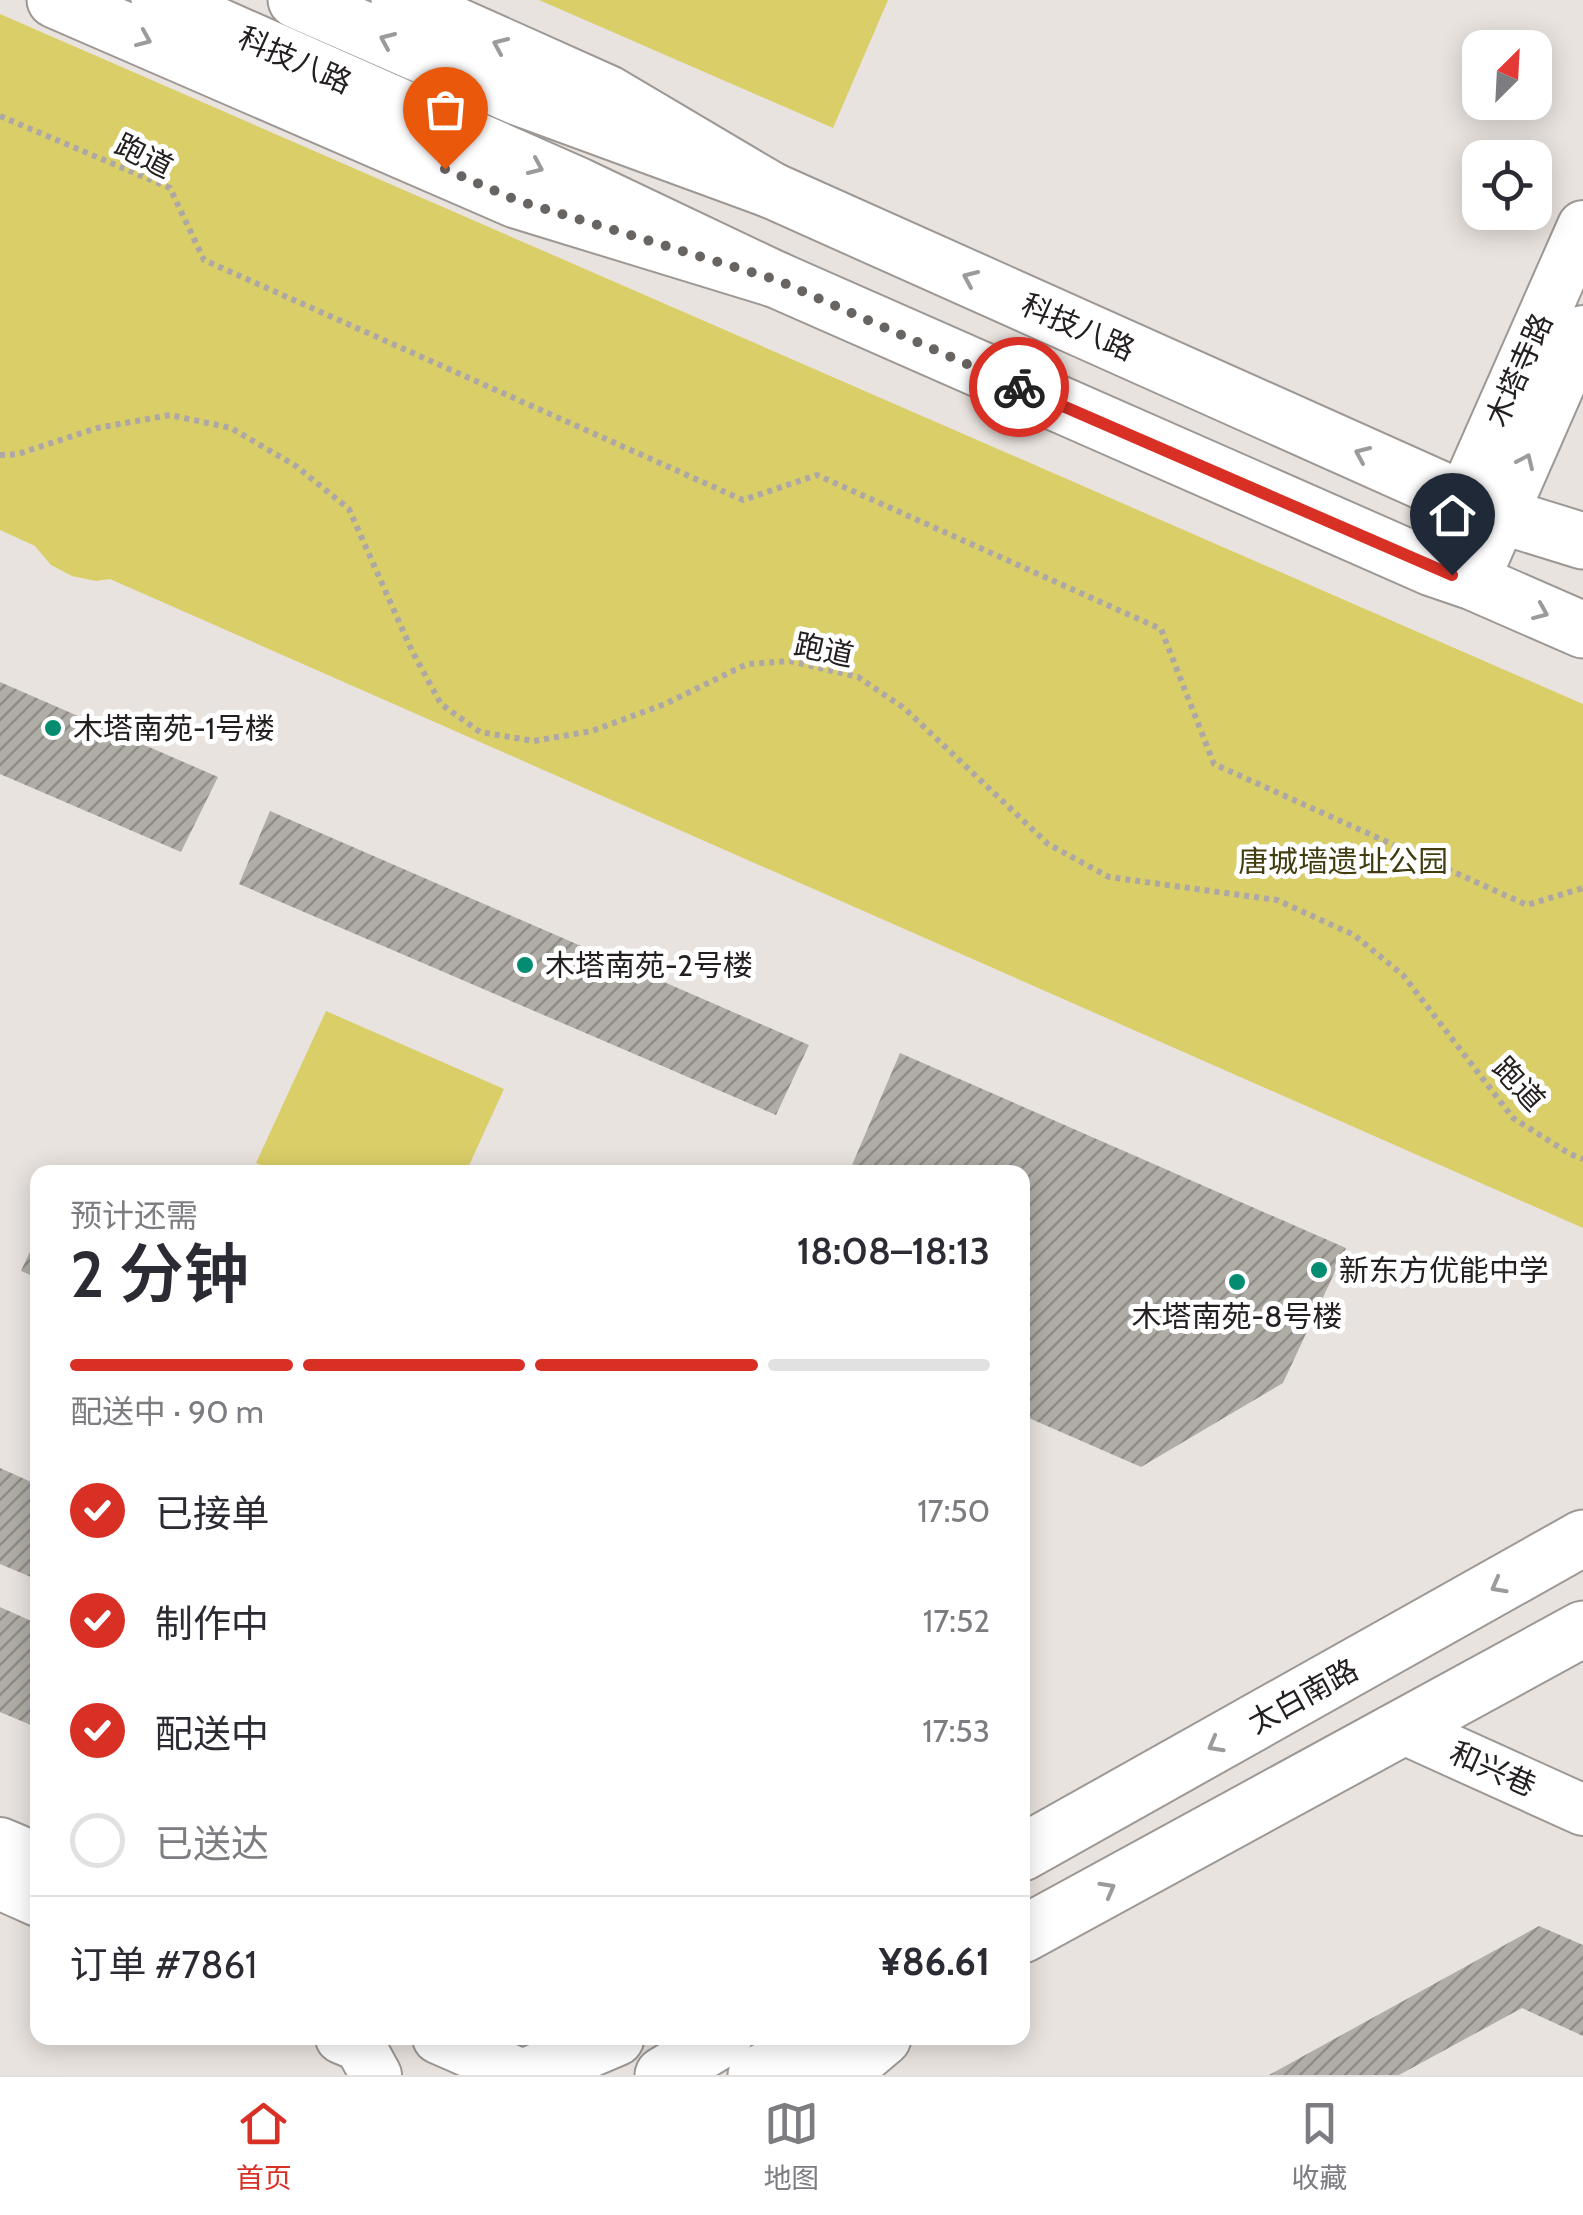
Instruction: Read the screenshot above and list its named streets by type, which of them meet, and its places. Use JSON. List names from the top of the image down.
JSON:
{
  "streets": {
    "main road": ["科技八路", "太白南路"],
    "street": ["木塔寺路", "和兴巷"],
    "path": ["跑道"]
  },
  "crossings": [
    ["科技八路", "木塔寺路"]
  ],
  "parks": ["唐城墙遗址公园"],
  "places": [
    "木塔南苑-1号楼",
    "木塔南苑-2号楼",
    "新东方优能中学",
    "木塔南苑-8号楼"
  ],
  "north": "top right",
  "page": {
    "heading": ["2 分钟", "预计还需", "18:08–18:13"],
    "panel": ["订单 #7861", "¥86.61"],
    "bar": "配送中 · 90 m",
    "list": [
      ["已接单", "17:50"],
      ["制作中", "17:52"],
      ["配送中", "17:53"],
      "已送达"
    ],
    "tabs": ["首页", "地图", "收藏"]
  }
}
